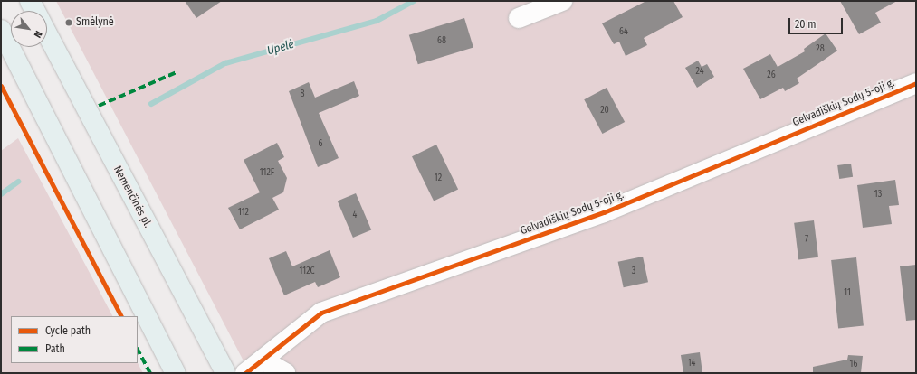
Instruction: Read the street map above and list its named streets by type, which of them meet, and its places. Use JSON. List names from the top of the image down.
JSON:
{
  "streets": {
    "main road": ["Nemenčinės pl."],
    "street": ["Gelvadiškių Sodų 5-oji g."]
  },
  "water": ["Upelė"],
  "places": ["Smėlynė"],
  "house_numbers": [
    "64",
    "68",
    "28",
    "24",
    "26",
    "8",
    "20",
    "6",
    "112F",
    "12",
    "13",
    "112",
    "4",
    "7",
    "112C",
    "3",
    "11",
    "14",
    "16"
  ],
  "legend": ["Cycle path", "Path"],
  "scale_bar": "20 m",
  "north": "bottom right"
}
